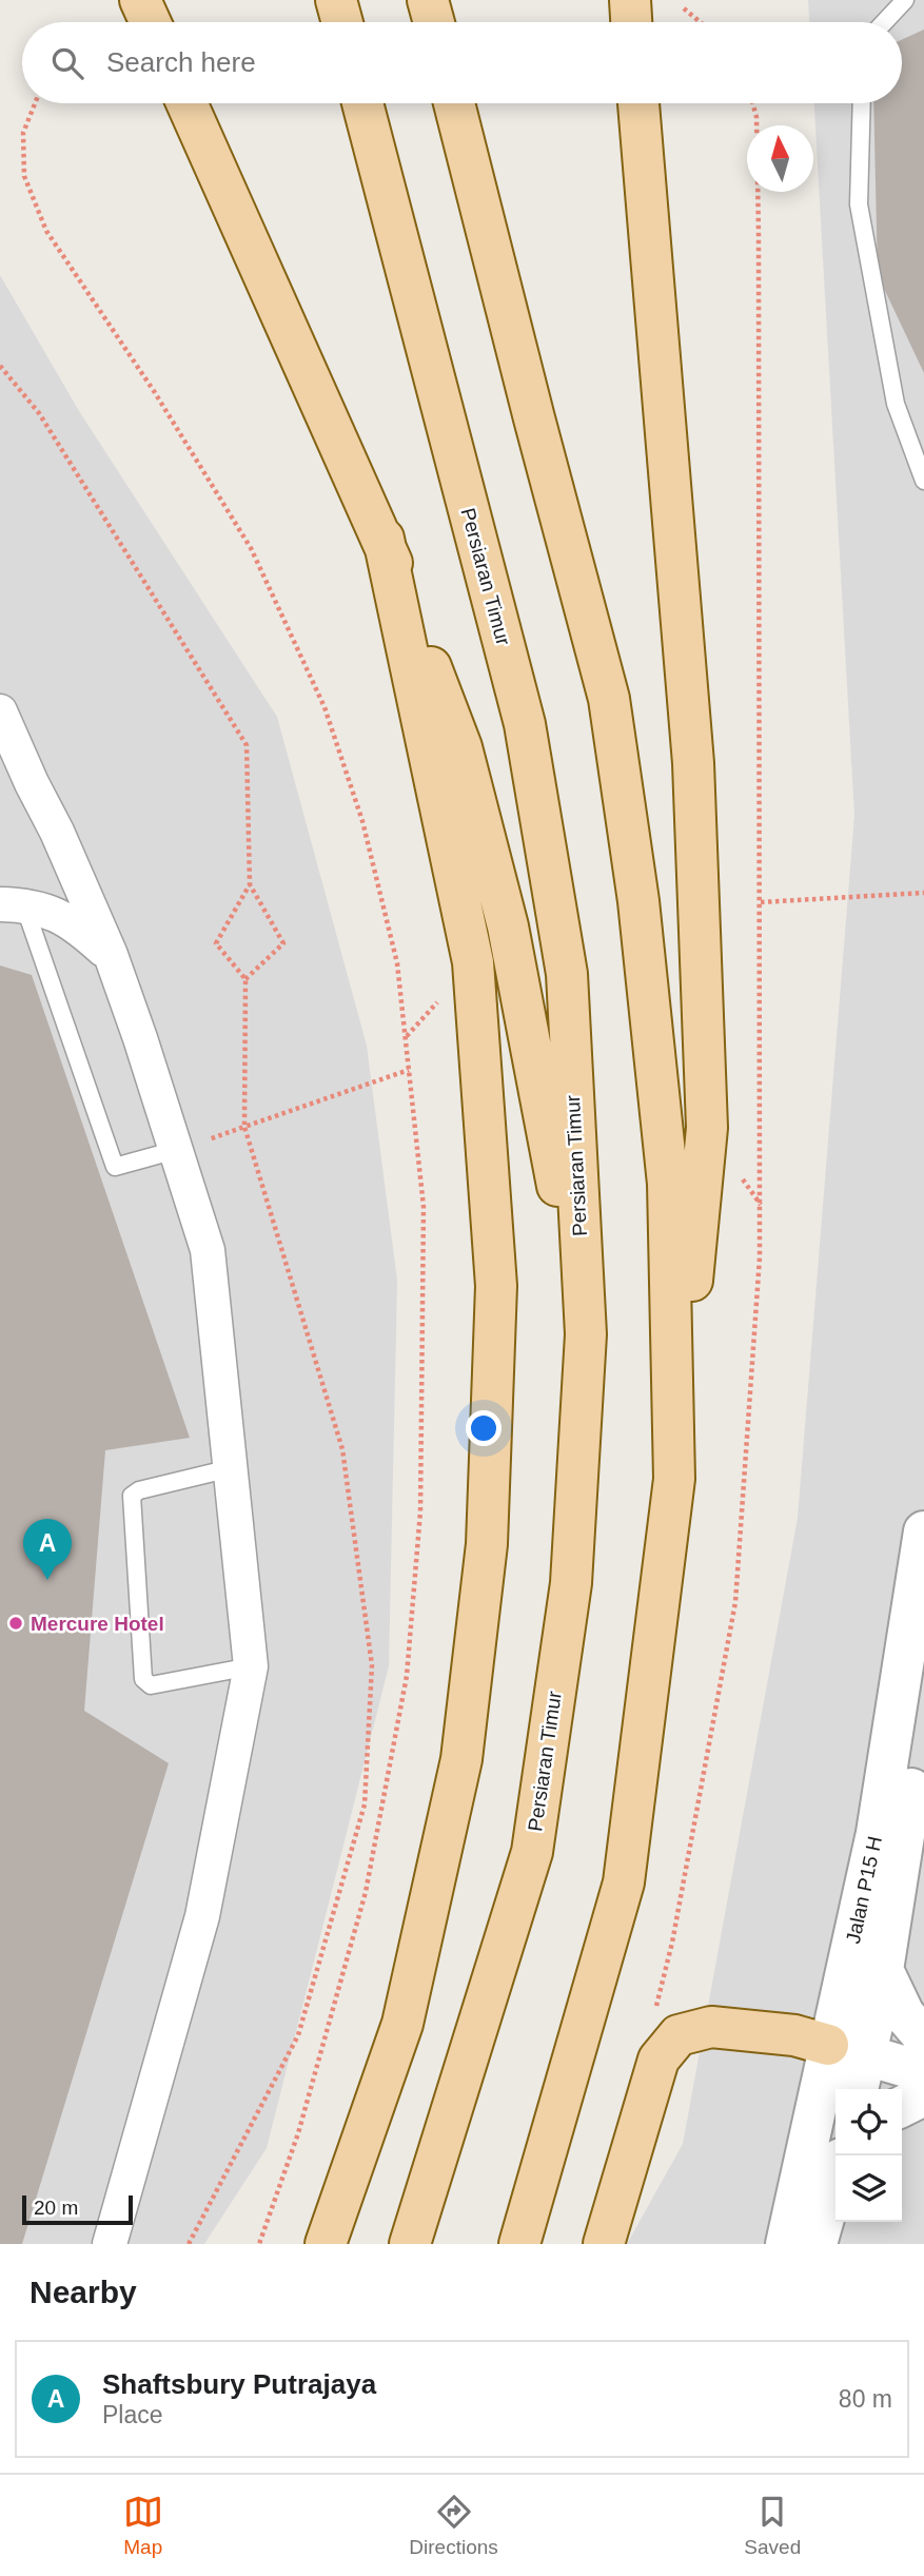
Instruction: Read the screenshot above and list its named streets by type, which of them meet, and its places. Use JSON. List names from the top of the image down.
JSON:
{
  "streets": {
    "main road": ["Persiaran Timur"],
    "street": ["Jalan P15 H"]
  },
  "places": ["Mercure Hotel"],
  "scale_bar": "20 m",
  "north": "top",
  "page": {
    "search": "Search here",
    "pins": "A",
    "scale": "20 m",
    "heading": "Nearby",
    "list": [
      {
        "mark": "A",
        "name": "Shaftsbury Putrajaya",
        "note": "Place",
        "value": "80 m"
      }
    ],
    "nav": ["Map", "Directions", "Saved"]
  }
}
